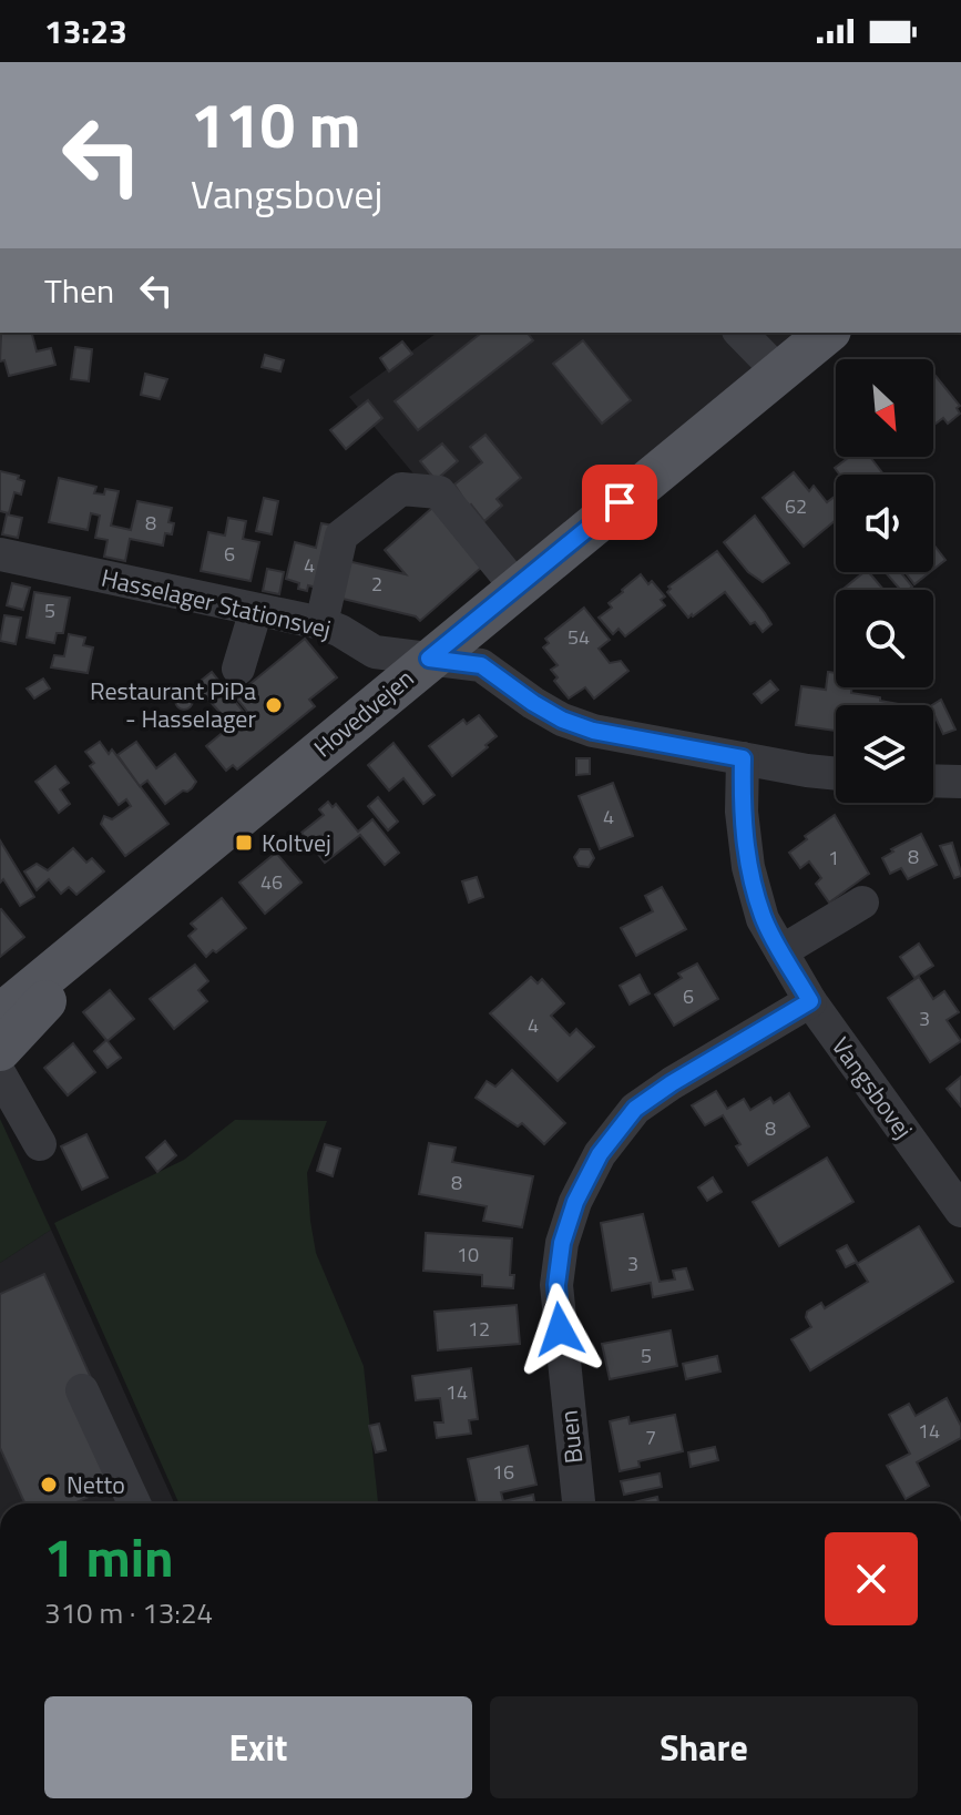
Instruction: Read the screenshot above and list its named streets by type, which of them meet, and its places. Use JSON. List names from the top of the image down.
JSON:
{
  "streets": {
    "main road": ["Hovedvejen"],
    "street": ["Hasselager Stationsvej", "Vangsbovej", "Buen"]
  },
  "crossings": [
    ["Hasselager Stationsvej", "Hovedvejen"],
    ["Vangsbovej", "Buen"]
  ],
  "places": {
    "other": ["Restaurant PiPa - Hasselager", "Netto"],
    "transit": ["Koltvej"]
  },
  "house_numbers": [
    "62",
    "8",
    "6",
    "4",
    "2",
    "5",
    "54",
    "4",
    "8",
    "1",
    "46",
    "6",
    "3",
    "4",
    "8",
    "8",
    "10",
    "3",
    "12",
    "5",
    "14",
    "14",
    "7",
    "16"
  ],
  "north": "bottom right",
  "page": {
    "status": "13:23",
    "turn": ["110 m", "Vangsbovej"],
    "then": "Then",
    "heading": ["1 min", "310 m · 13:24"],
    "buttons": ["Exit", "Share"]
  }
}
